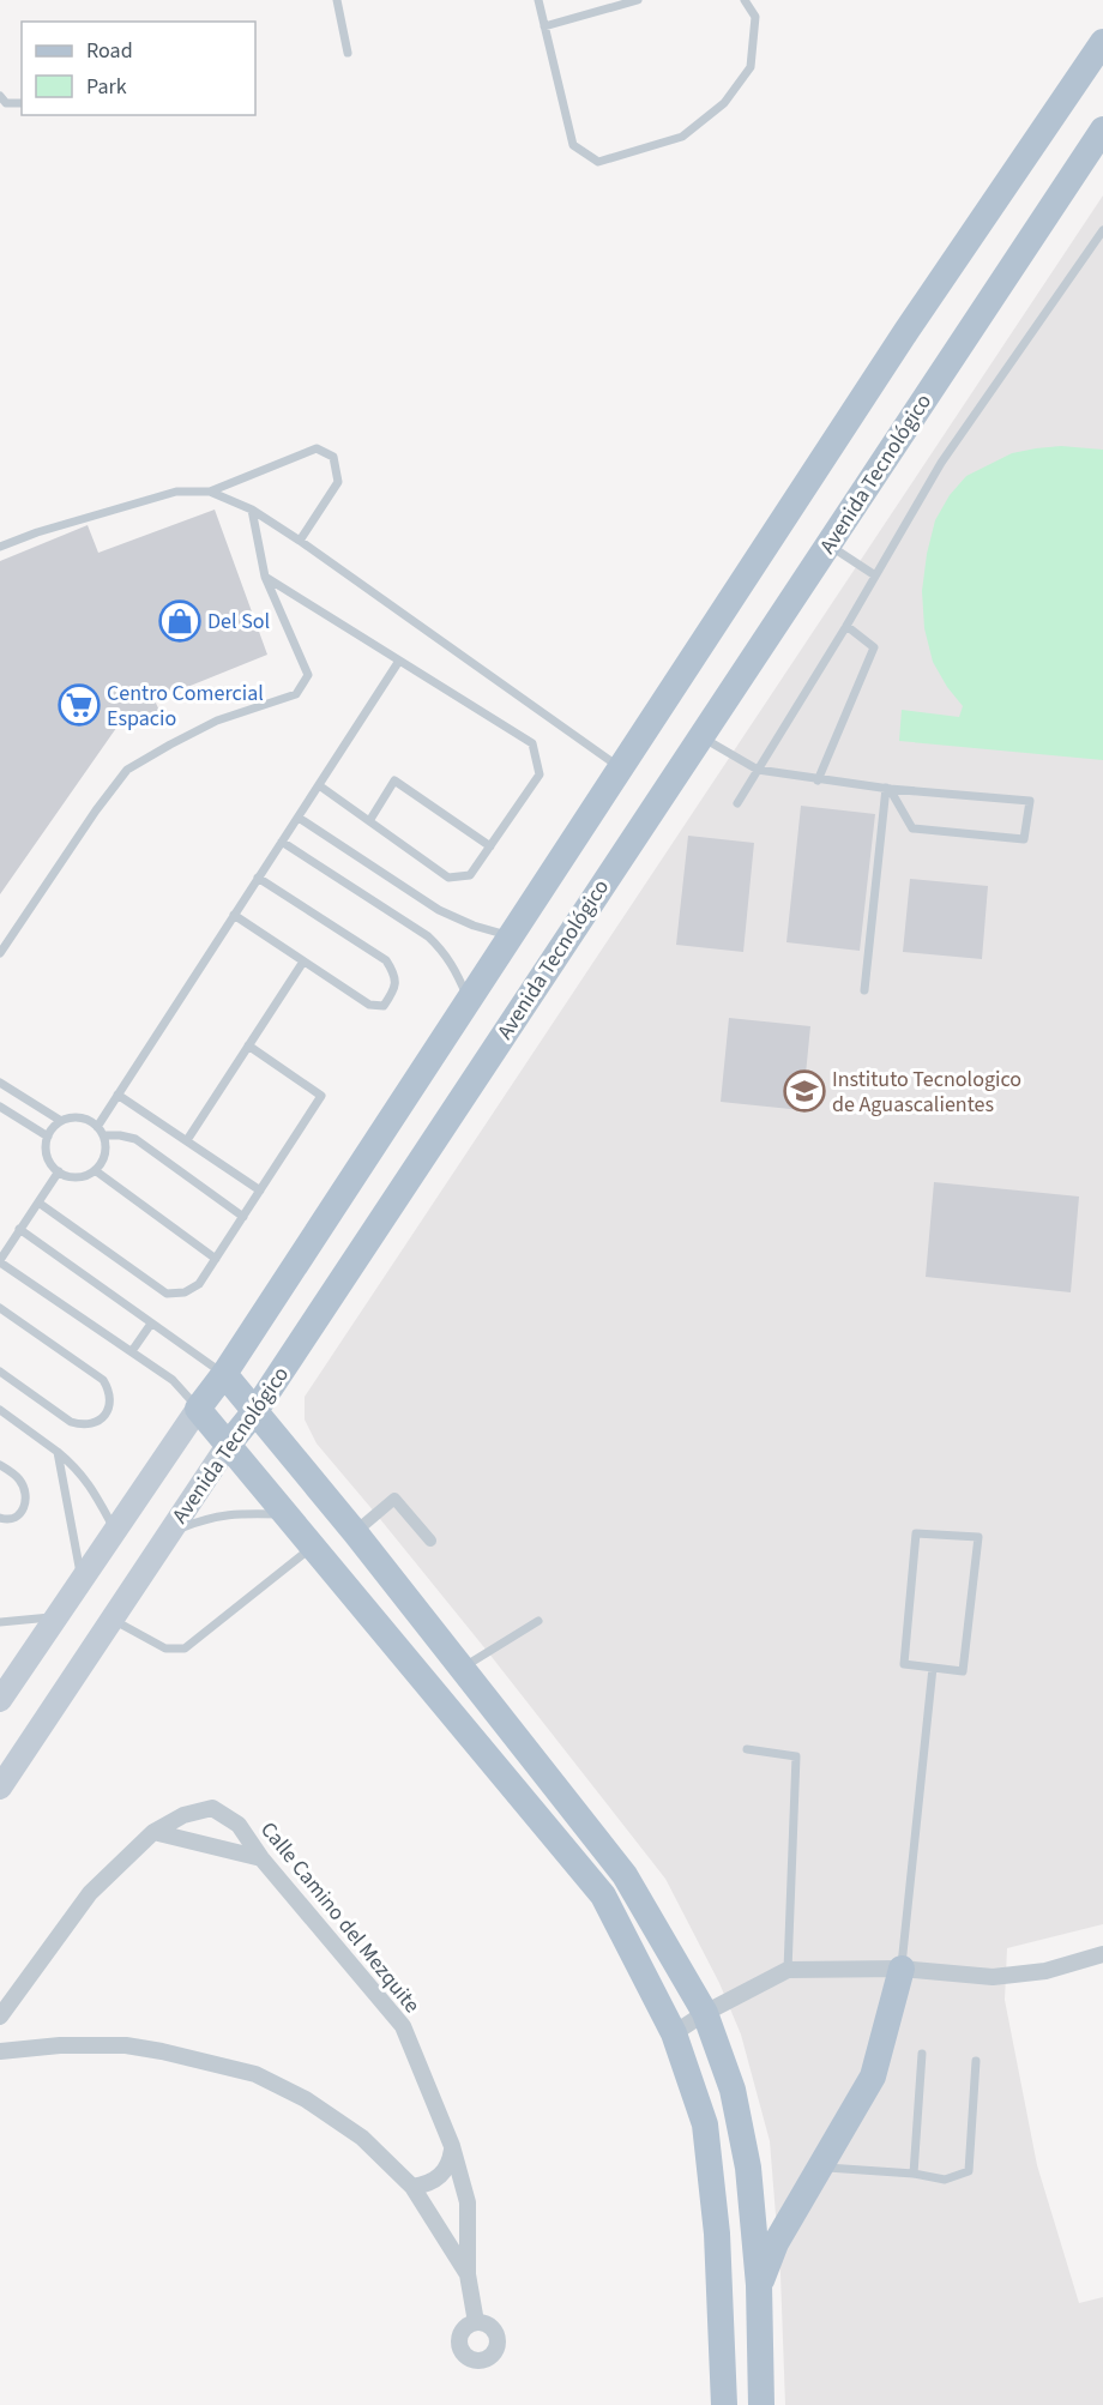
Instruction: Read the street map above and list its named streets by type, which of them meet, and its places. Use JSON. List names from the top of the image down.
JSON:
{
  "streets": {
    "main road": ["Avenida Tecnológico"],
    "street": ["Calle Camino del Mezquite"]
  },
  "places": {
    "shop": ["Del Sol"],
    "supermarket": ["Centro Comercial Espacio"],
    "school or university": ["Instituto Tecnologico de Aguascalientes"]
  },
  "legend": ["Road", "Park"]
}
